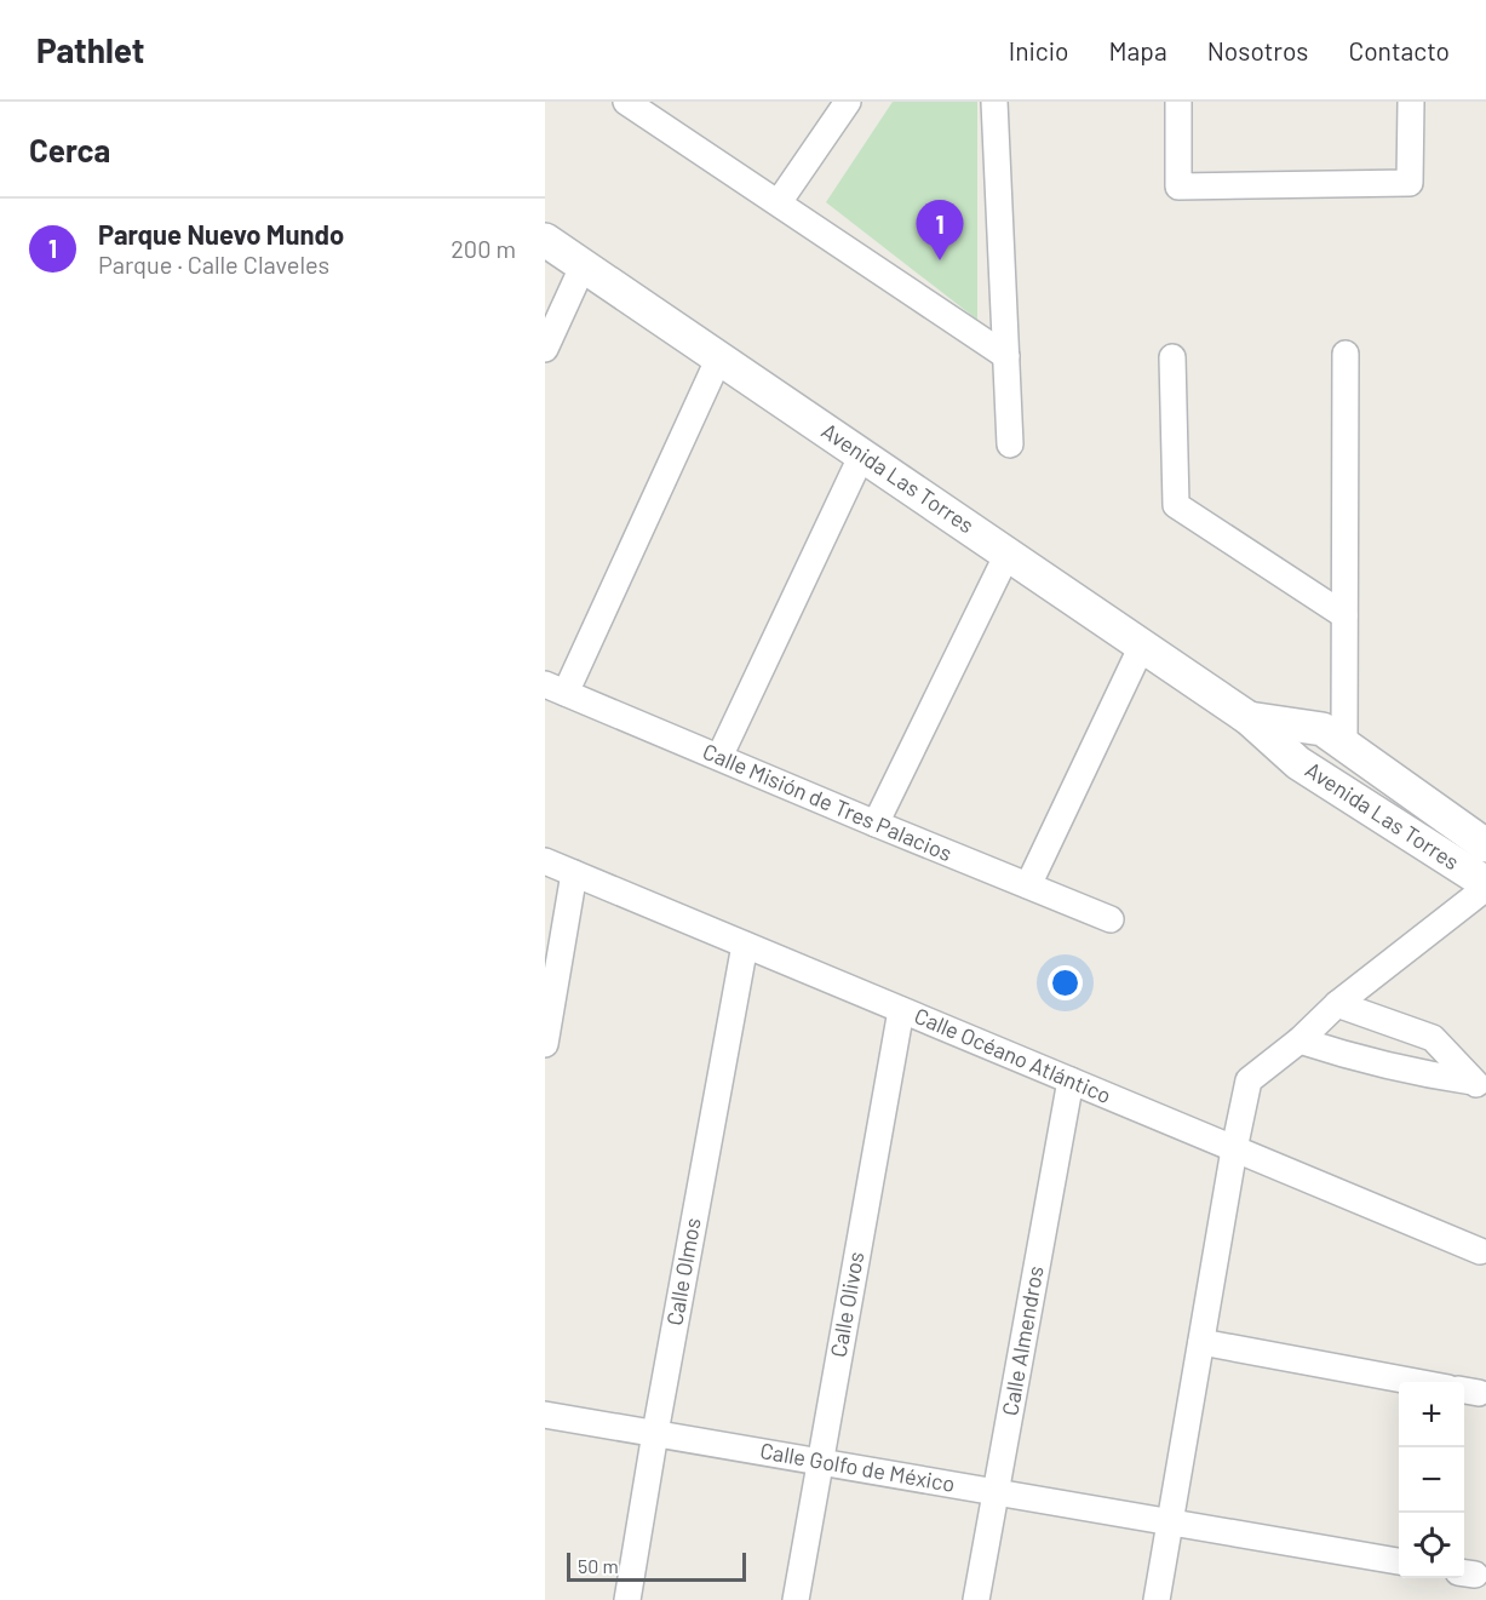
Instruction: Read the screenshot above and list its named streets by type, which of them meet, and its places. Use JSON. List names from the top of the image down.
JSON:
{
  "streets": {
    "street": [
      "Avenida Las Torres",
      "Calle Misión de Tres Palacios",
      "Calle Océano Atlántico",
      "Calle Olmos",
      "Calle Olivos",
      "Calle Almendros",
      "Calle Golfo de México"
    ]
  },
  "crossings": [
    ["Calle Océano Atlántico", "Calle Olmos"],
    ["Calle Océano Atlántico", "Calle Olivos"],
    ["Calle Océano Atlántico", "Calle Almendros"],
    ["Calle Olmos", "Calle Golfo de México"],
    ["Calle Olivos", "Calle Golfo de México"],
    ["Calle Almendros", "Calle Golfo de México"]
  ],
  "scale_bar": "50 m",
  "page": {
    "header": "Pathlet",
    "nav": [
      "Inicio",
      "Mapa",
      "Nosotros",
      "Contacto"
    ],
    "heading": "Cerca",
    "list": [
      {
        "mark": "1",
        "name": "Parque Nuevo Mundo",
        "note": "Parque · Calle Claveles",
        "value": "200 m"
      }
    ],
    "pins": "1",
    "map_buttons": ["+", "−"],
    "scale": "50 m"
  }
}
